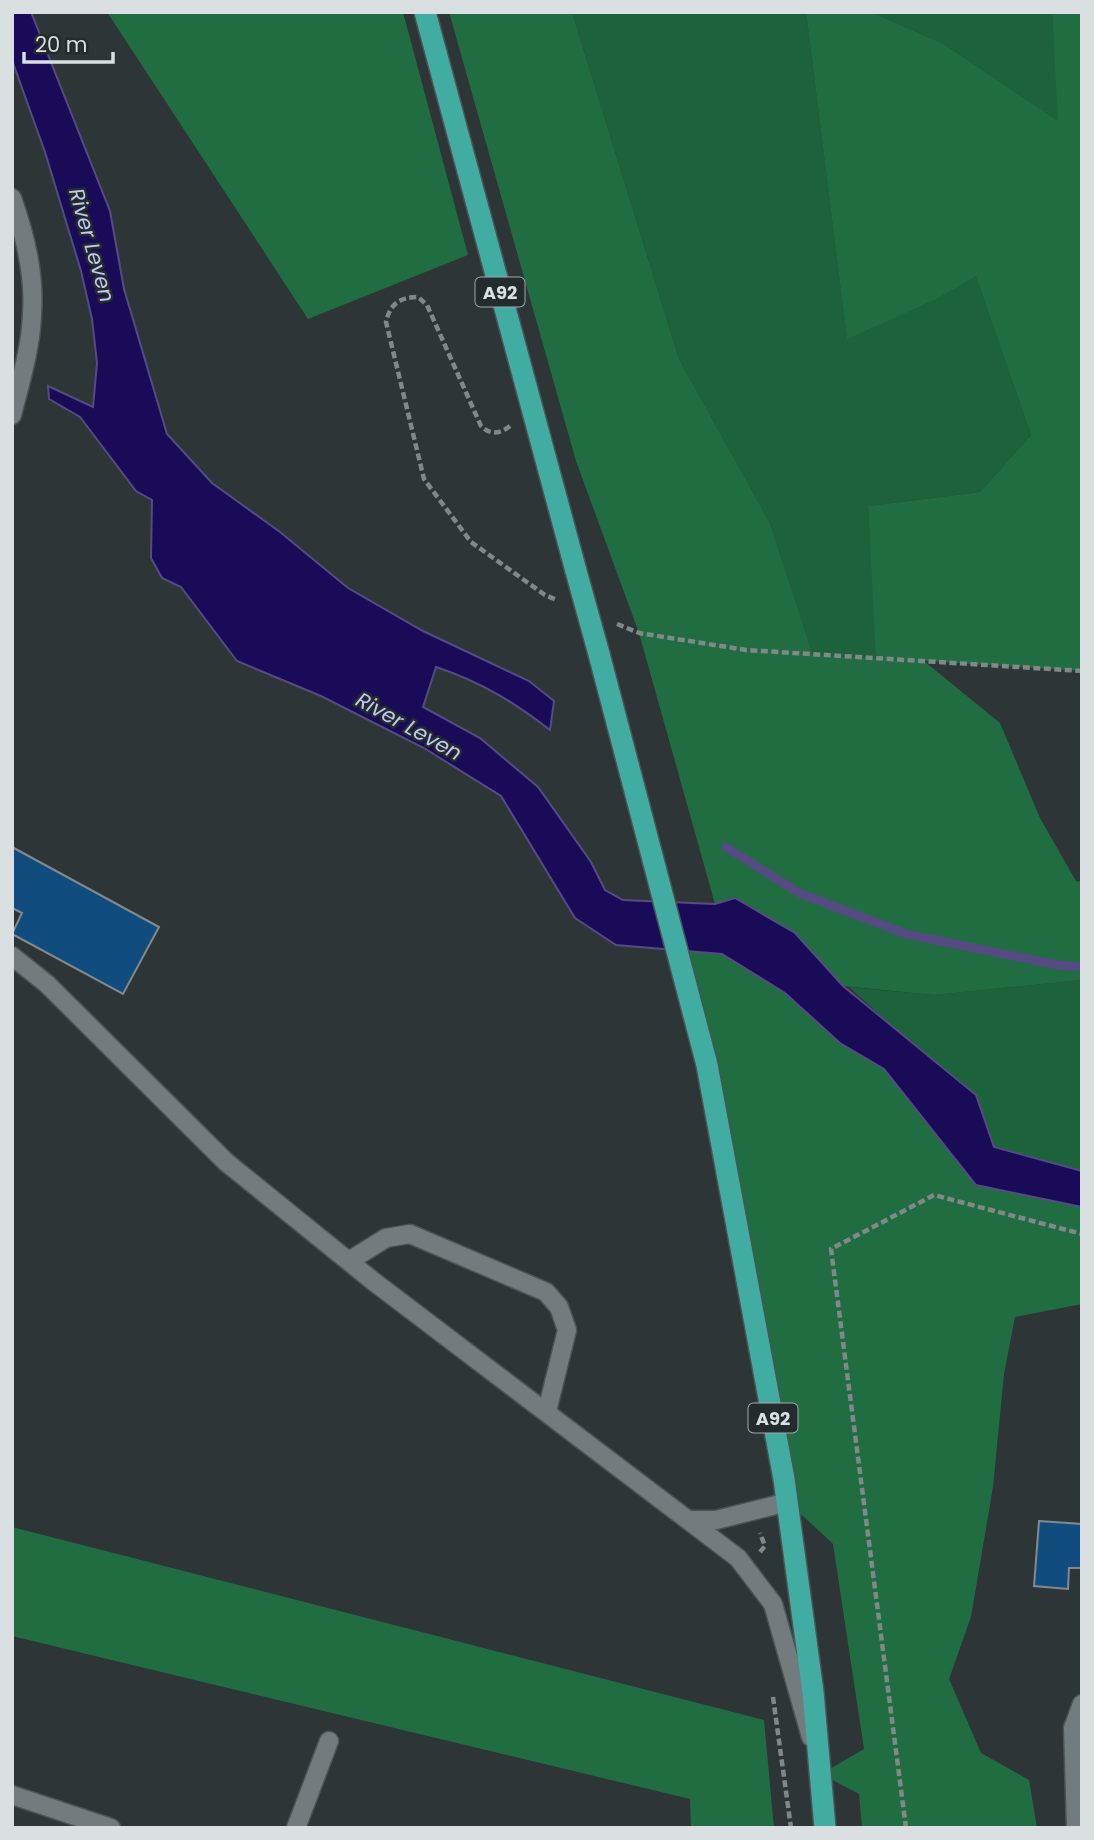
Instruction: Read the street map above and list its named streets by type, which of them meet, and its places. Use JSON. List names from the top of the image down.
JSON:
{
  "streets": {
    "highway": ["A92"]
  },
  "water": ["River Leven"],
  "scale_bar": "20 m"
}
